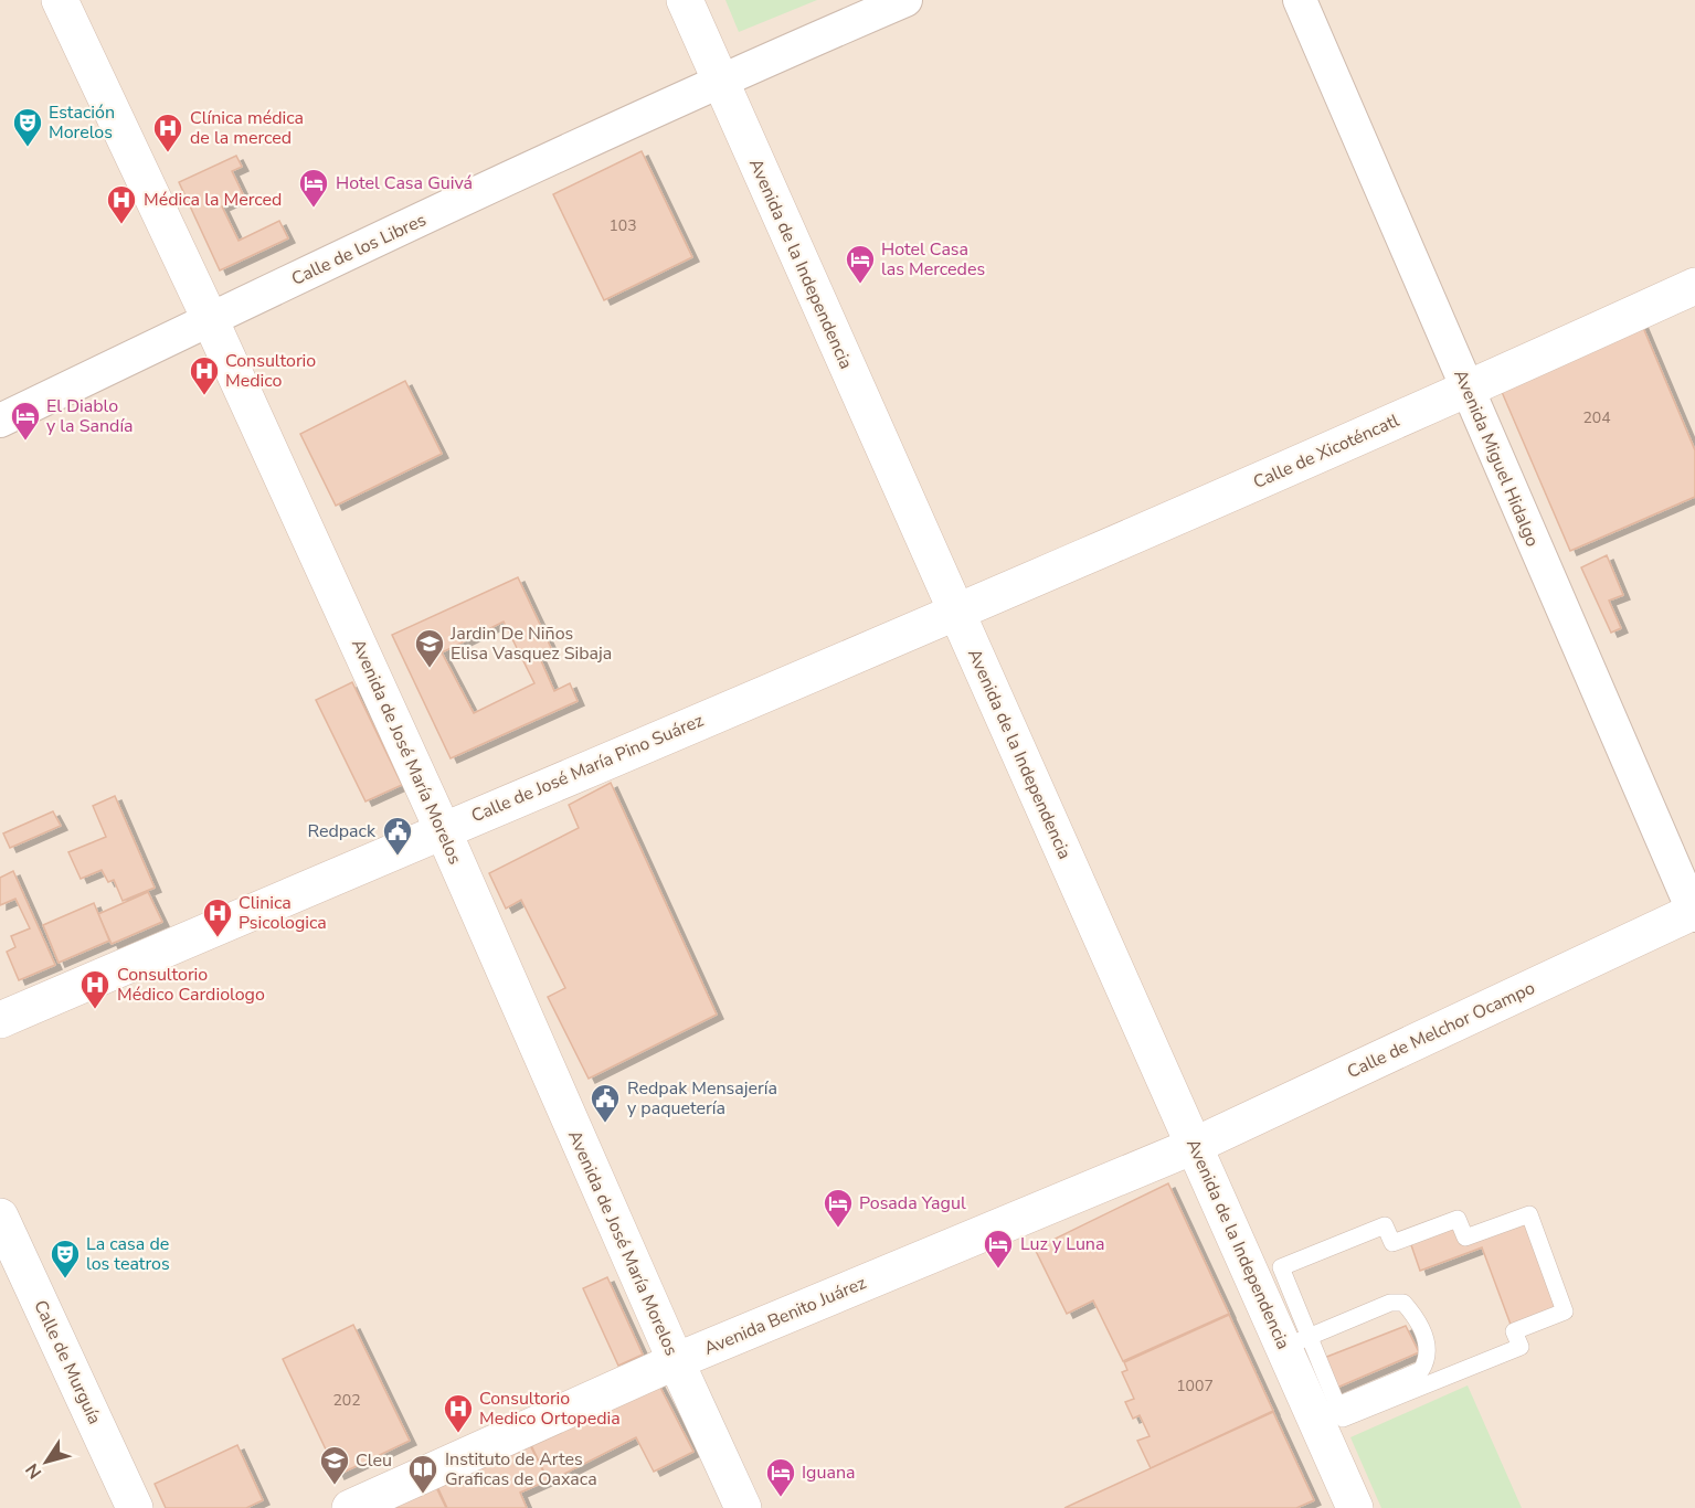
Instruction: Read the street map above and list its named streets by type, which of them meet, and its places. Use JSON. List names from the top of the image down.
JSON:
{
  "streets": {
    "main road": [
      "Avenida de la Independencia",
      "Calle de Xicoténcatl",
      "Avenida de José María Morelos",
      "Calle de José María Pino Suárez",
      "Calle de Melchor Ocampo",
      "Avenida Benito Juárez",
      "Calle de Murguía"
    ],
    "street": ["Calle de los Libres", "Avenida Miguel Hidalgo"]
  },
  "crossings": [
    ["Calle de los Libres", "Avenida de la Independencia"],
    ["Calle de los Libres", "Avenida de José María Morelos"],
    ["Avenida de la Independencia", "Calle de Xicoténcatl"],
    ["Avenida de la Independencia", "Calle de José María Pino Suárez"],
    ["Avenida de la Independencia", "Calle de Melchor Ocampo"],
    ["Avenida de la Independencia", "Avenida Benito Juárez"],
    ["Calle de Xicoténcatl", "Avenida Miguel Hidalgo"],
    ["Calle de Xicoténcatl", "Calle de José María Pino Suárez"],
    ["Avenida Miguel Hidalgo", "Calle de Melchor Ocampo"],
    ["Avenida de José María Morelos", "Calle de José María Pino Suárez"],
    ["Avenida de José María Morelos", "Avenida Benito Juárez"],
    ["Calle de Melchor Ocampo", "Avenida Benito Juárez"]
  ],
  "places": {
    "theatre": ["Estación Morelos", "La casa de los teatros"],
    "hospital": [
      "Clínica médica de la merced",
      "Médica la Merced",
      "Consultorio Medico",
      "Clinica Psicologica",
      "Consultorio Médico Cardiologo",
      "Consultorio Medico Ortopedia"
    ],
    "hotel": [
      "Hotel Casa Guivá",
      "Hotel Casa las Mercedes",
      "El Diablo y la Sandía",
      "Posada Yagul",
      "Luz y Luna",
      "Iguana"
    ],
    "school or university": ["Jardin De Niños Elisa Vasquez Sibaja", "Cleu"],
    "public building": ["Redpack", "Redpak Mensajería y paquetería"],
    "library": ["Instituto de Artes Graficas de Oaxaca"]
  },
  "house_numbers": [
    "103",
    "204",
    "1007",
    "202"
  ],
  "north": "bottom left"
}
